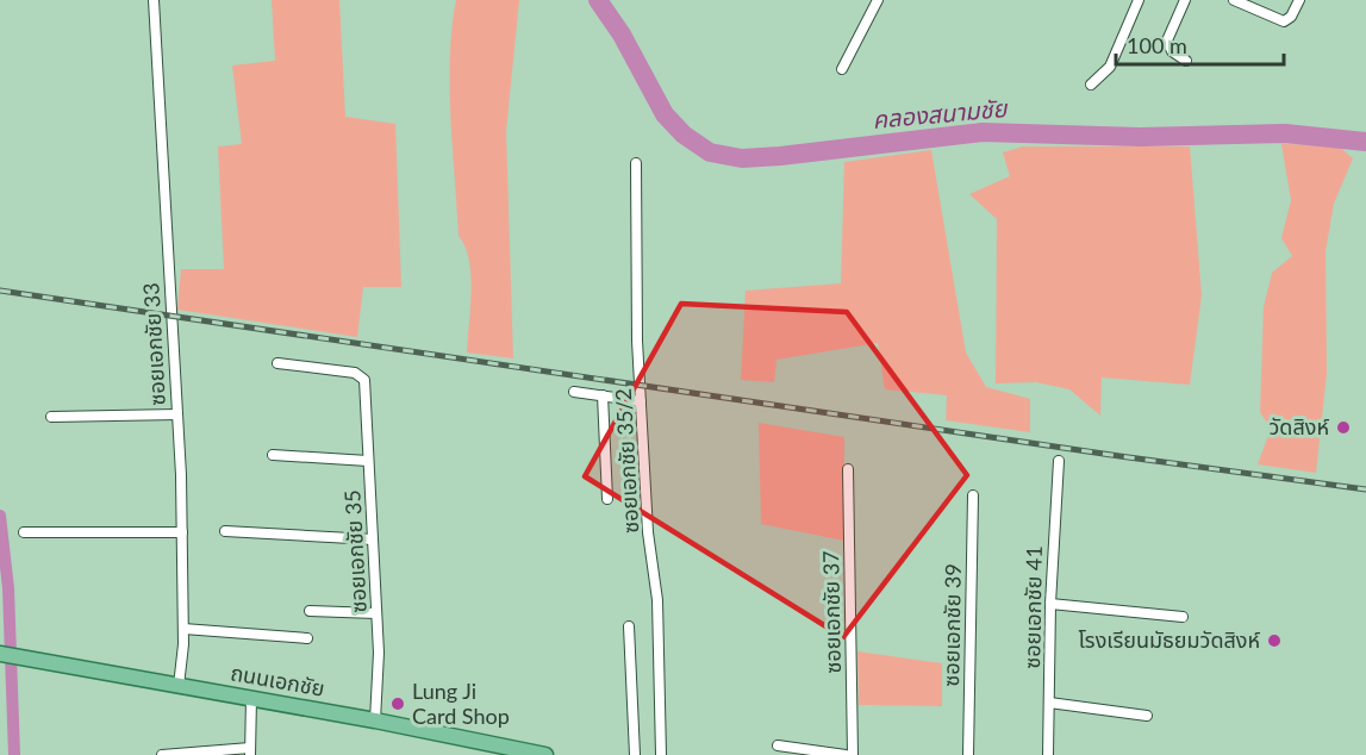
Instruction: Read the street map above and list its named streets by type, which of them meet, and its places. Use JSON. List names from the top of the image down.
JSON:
{
  "streets": {
    "main road": ["ถนนเอกชัย"],
    "street": [
      "ซอยเอกชัย 33",
      "ซอยเอกชัย 35/2",
      "ซอยเอกชัย 35",
      "ซอยเอกชัย 41",
      "ซอยเอกชัย 37",
      "ซอยเอกชัย 39"
    ]
  },
  "crossings": [
    ["ซอยเอกชัย 33", "ถนนเอกชัย"],
    ["ซอยเอกชัย 35", "ถนนเอกชัย"]
  ],
  "water": ["คลองสนามชัย"],
  "places": ["วัดสิงห์", "โรงเรียนมัธยมวัดสิงห์", "Lung Ji Card Shop"],
  "scale_bar": "100 m"
}
